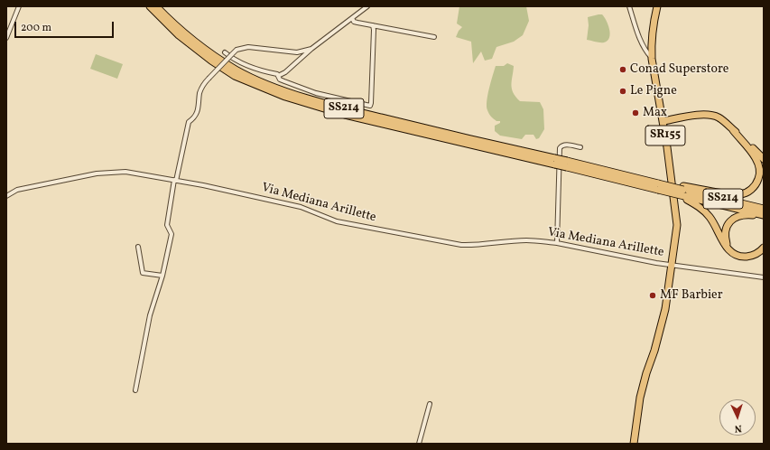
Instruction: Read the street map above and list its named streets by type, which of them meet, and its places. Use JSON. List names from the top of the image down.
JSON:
{
  "streets": {
    "main road": ["SS214", "SR155"],
    "street": ["Via Mediana Arillette"]
  },
  "crossings": [
    ["SR155", "Via Mediana Arillette"]
  ],
  "places": [
    "Conad Superstore",
    "Le Pigne",
    "Max",
    "MF Barbier"
  ],
  "scale_bar": "200 m",
  "north": "bottom"
}
